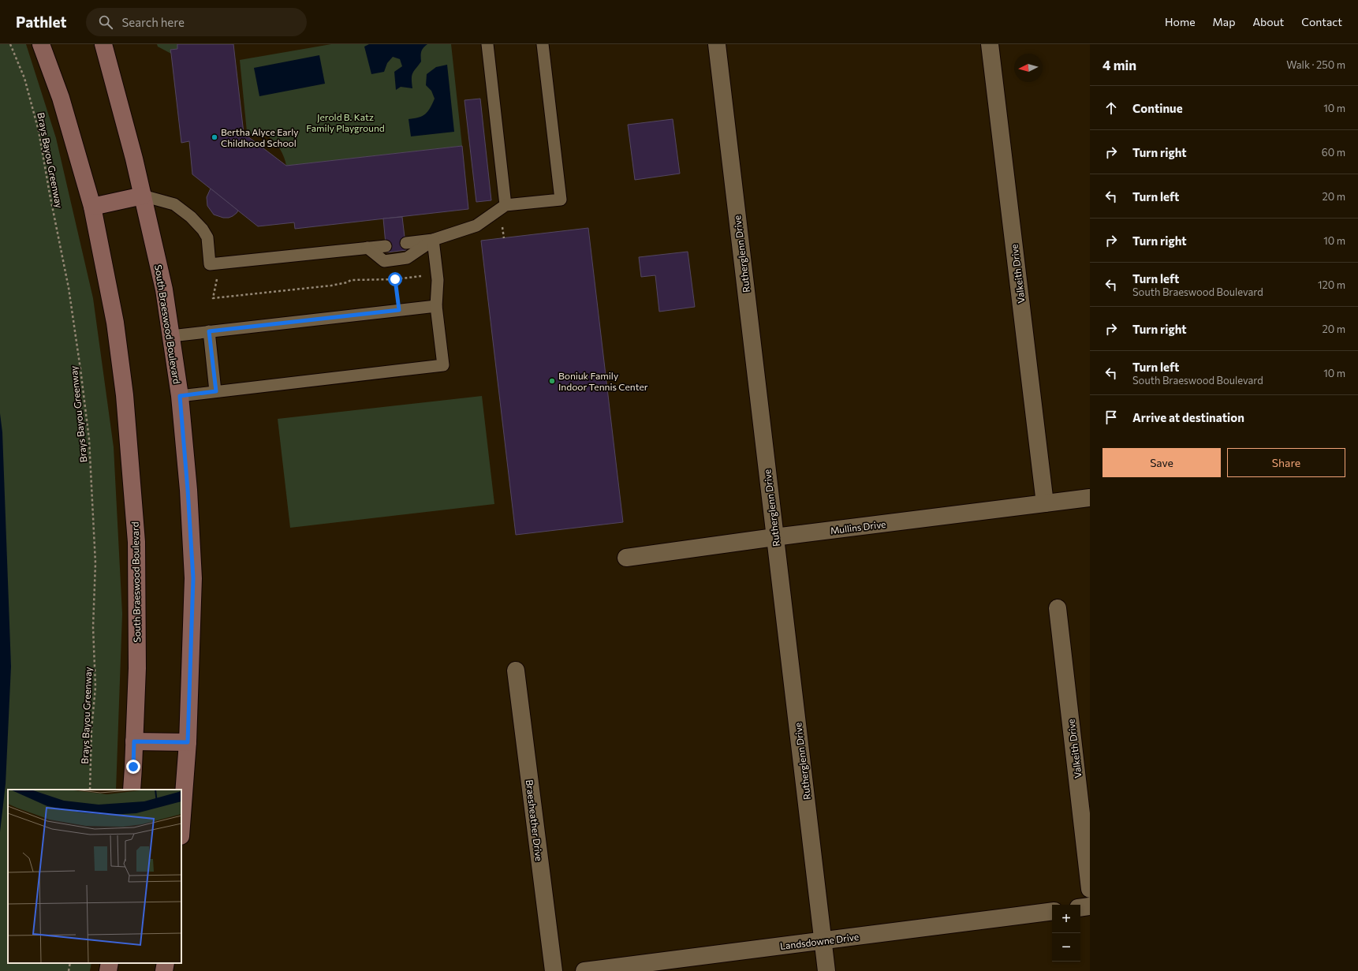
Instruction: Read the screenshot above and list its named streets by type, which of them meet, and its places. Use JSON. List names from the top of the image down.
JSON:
{
  "streets": {
    "main road": ["South Braeswood Boulevard"],
    "street": [
      "Rutherglenn Drive",
      "Valkeith Drive",
      "Mullins Drive",
      "Braesheather Drive",
      "Landsdowne Drive"
    ],
    "path": ["Brays Bayou Greenway"]
  },
  "crossings": [
    ["Rutherglenn Drive", "Mullins Drive"],
    ["Rutherglenn Drive", "Landsdowne Drive"],
    ["Valkeith Drive", "Mullins Drive"]
  ],
  "parks": ["Jerold B. Katz Family Playground"],
  "places": ["Bertha Alyce Early Childhood School", "Boniuk Family Indoor Tennis Center"],
  "north": "left",
  "page": {
    "header": "Pathlet",
    "search": "Search here",
    "nav": [
      "Home",
      "Map",
      "About",
      "Contact"
    ],
    "heading": ["4 min", "Walk · 250 m"],
    "list": [
      ["Continue", "10 m"],
      ["Turn right", "60 m"],
      ["Turn left", "20 m"],
      ["Turn right", "10 m"],
      ["Turn left", "South Braeswood Boulevard", "120 m"],
      ["Turn right", "20 m"],
      ["Turn left", "South Braeswood Boulevard", "10 m"],
      "Arrive at destination"
    ],
    "buttons": ["Save", "Share"],
    "map_buttons": ["+", "−"]
  }
}
